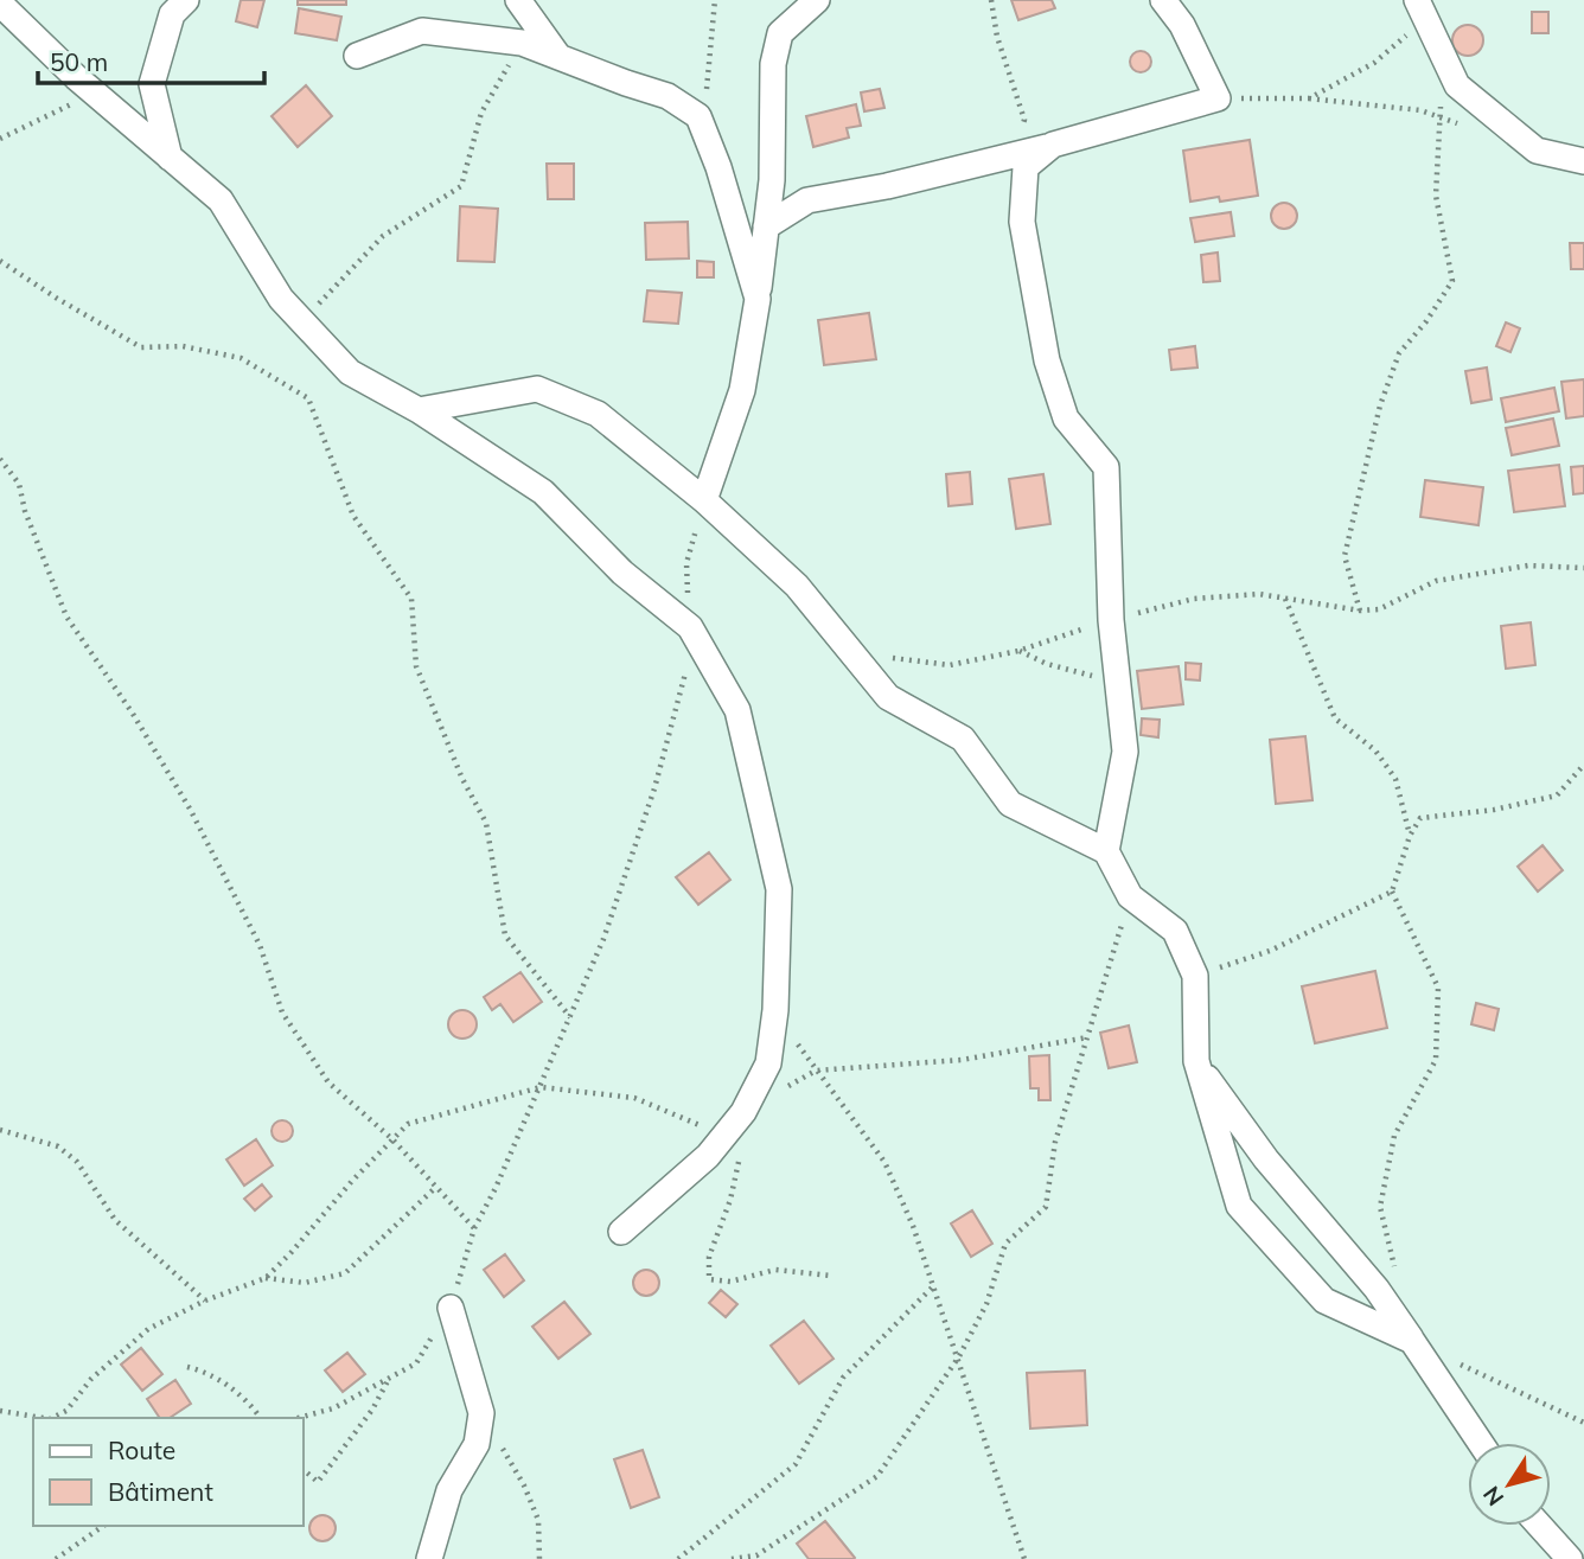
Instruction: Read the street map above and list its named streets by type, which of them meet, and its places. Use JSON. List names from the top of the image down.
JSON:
{
  "legend": ["Route", "Bâtiment"],
  "scale_bar": "50 m",
  "north": "bottom left"
}
